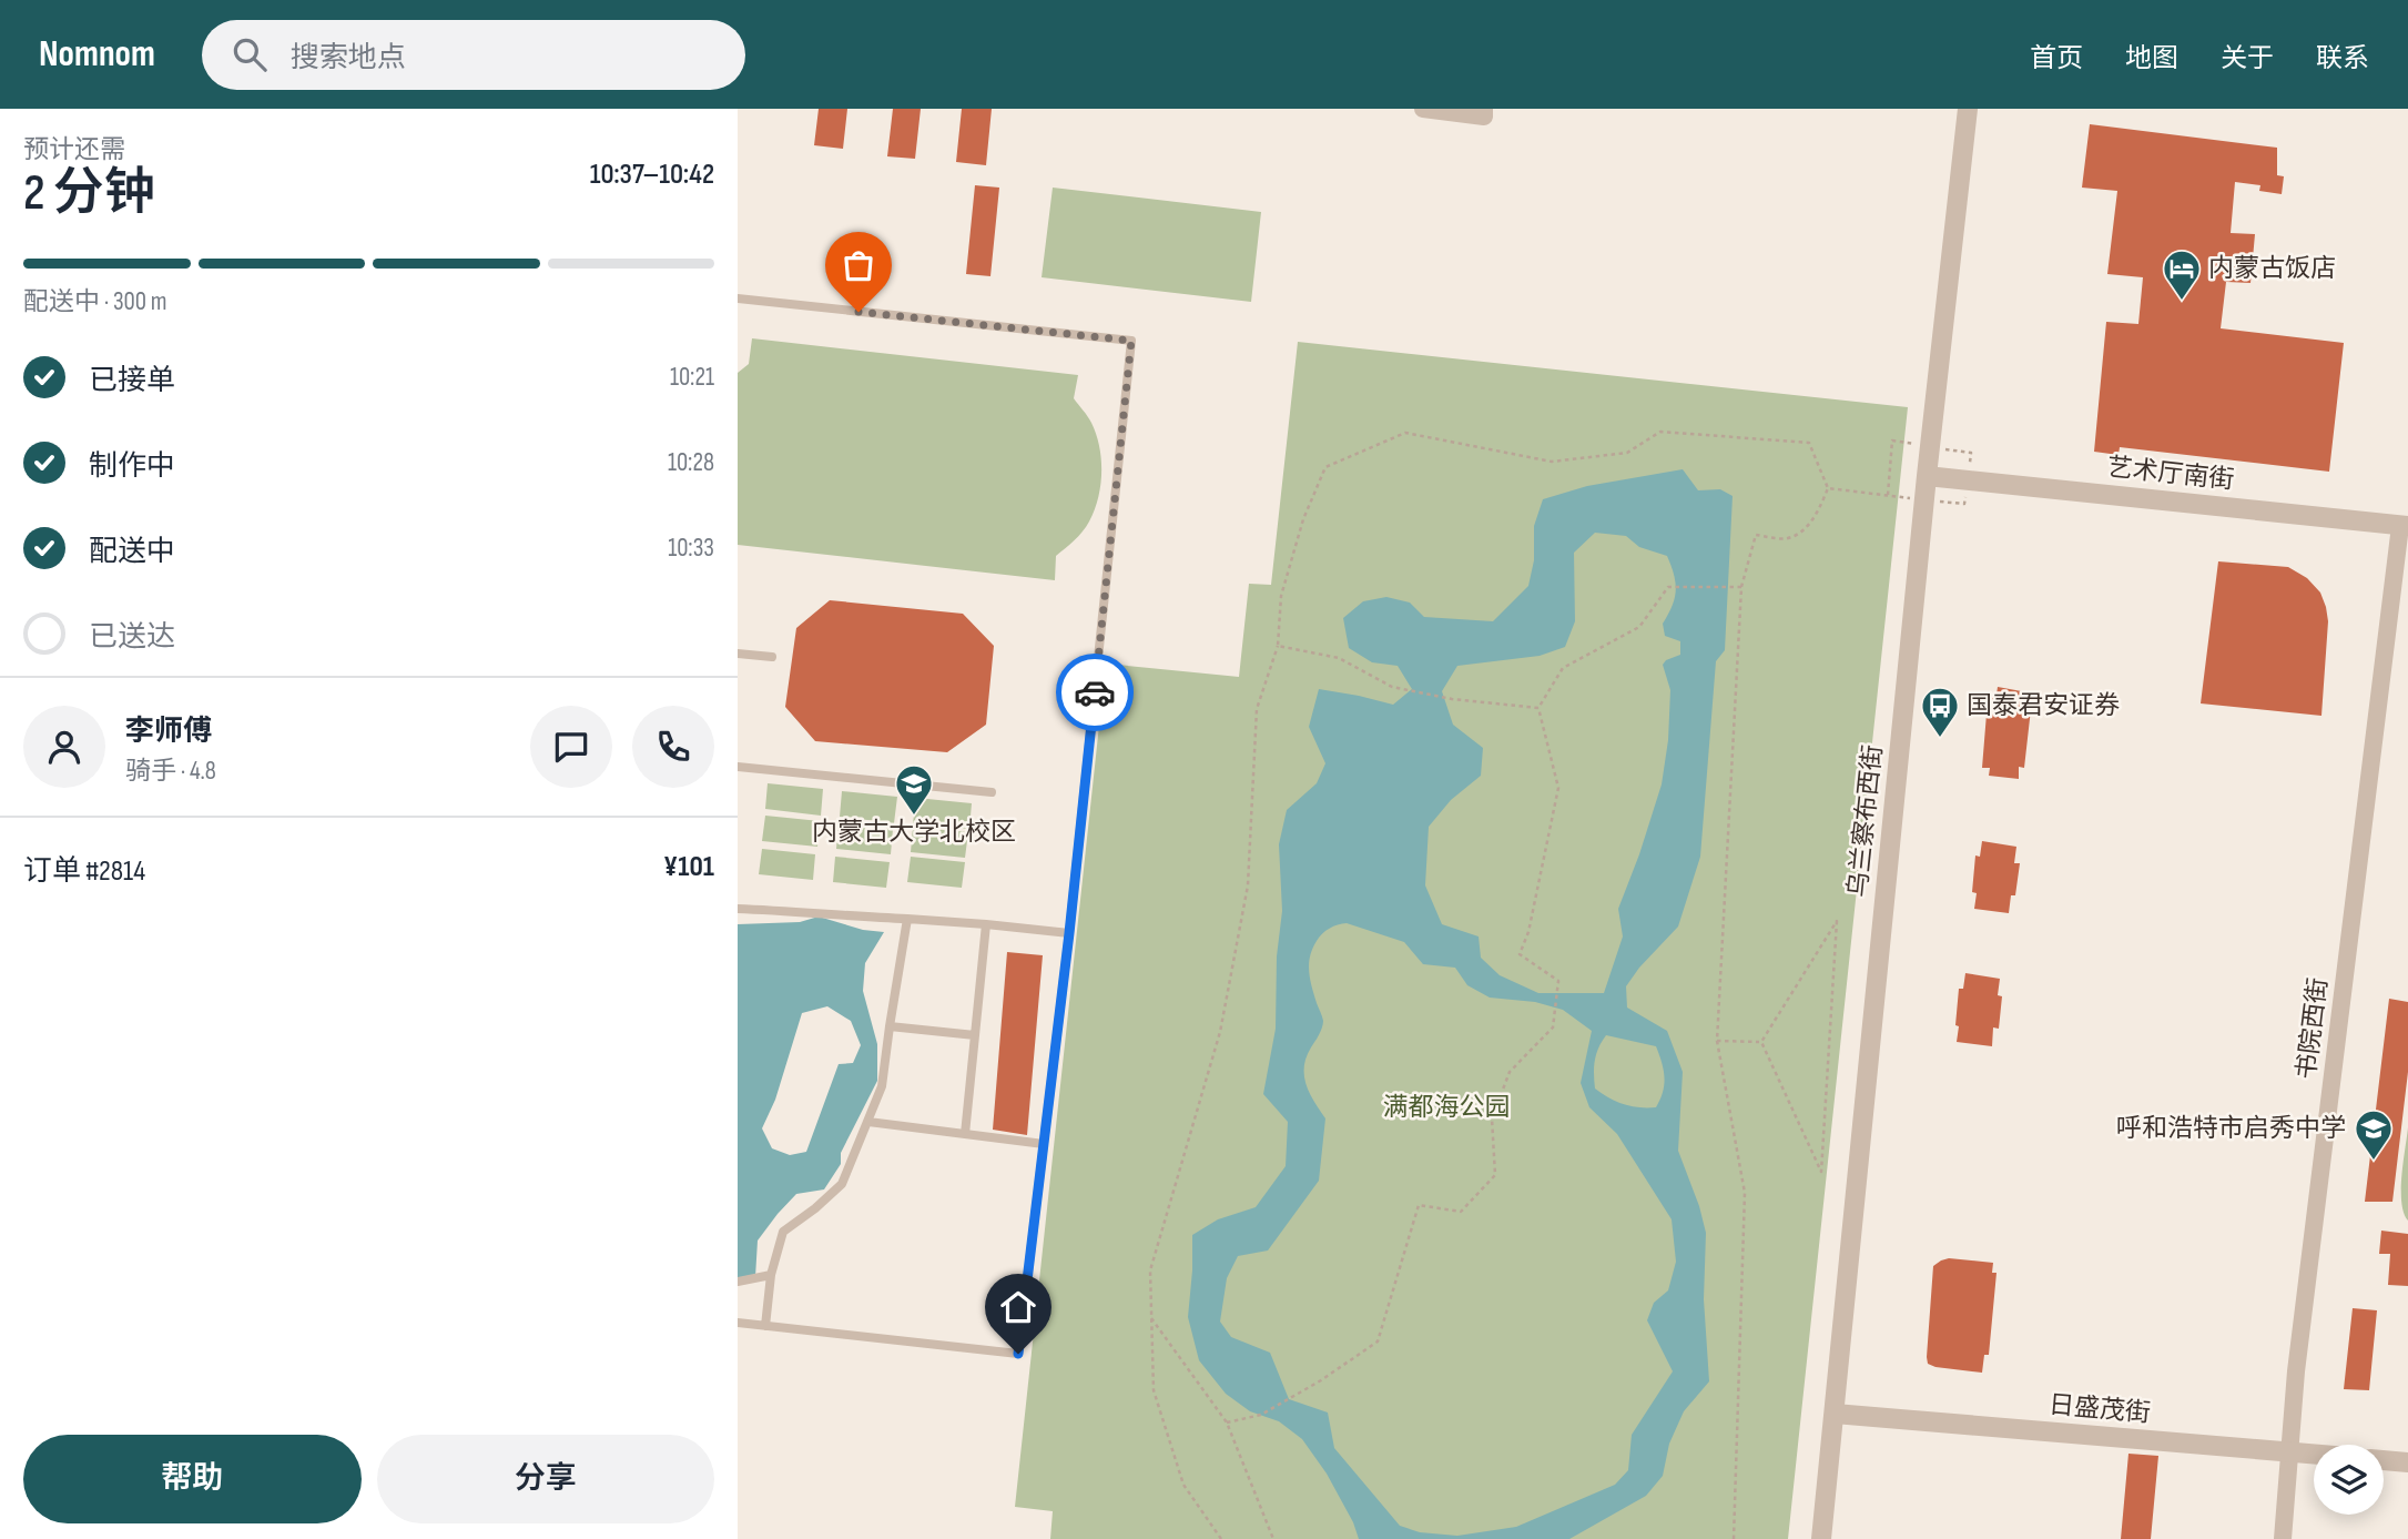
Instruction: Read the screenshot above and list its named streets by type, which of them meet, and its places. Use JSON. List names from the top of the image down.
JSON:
{
  "streets": {
    "street": [
      "艺术厅南街",
      "乌兰察布西街",
      "书院西街",
      "日盛茂街"
    ]
  },
  "crossings": [
    ["艺术厅南街", "乌兰察布西街"],
    ["艺术厅南街", "书院西街"],
    ["乌兰察布西街", "日盛茂街"],
    ["书院西街", "日盛茂街"]
  ],
  "parks": ["满都海公园"],
  "places": {
    "hotel": ["内蒙古饭店"],
    "bus stop": ["国泰君安证券"],
    "school or university": ["内蒙古大学北校区", "呼和浩特市启秀中学"]
  },
  "page": {
    "header": "Nomnom",
    "search": "搜索地点",
    "nav": [
      "首页",
      "地图",
      "关于",
      "联系"
    ],
    "heading": ["2 分钟", "预计还需", "10:37–10:42"],
    "panel": [
      "李师傅",
      "骑手 · 4.8",
      "订单 #2814",
      "¥101"
    ],
    "bar": "配送中 · 300 m",
    "list": [
      ["已接单", "10:21"],
      ["制作中", "10:28"],
      ["配送中", "10:33"],
      "已送达"
    ],
    "buttons": ["帮助", "分享"]
  }
}
